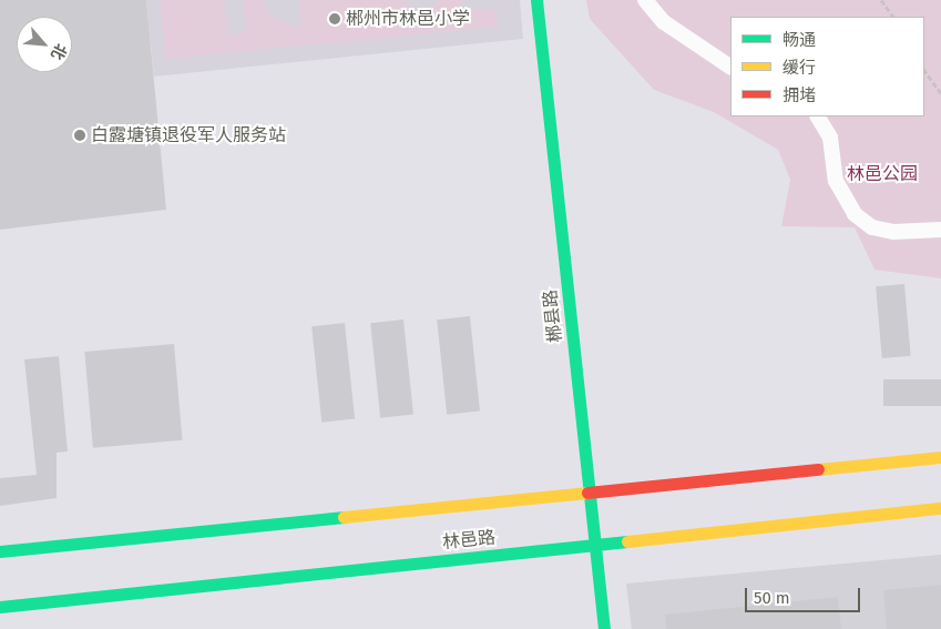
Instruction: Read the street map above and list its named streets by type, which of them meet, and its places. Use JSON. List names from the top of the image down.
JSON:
{
  "streets": {
    "main road": ["郴县路", "林邑路"]
  },
  "crossings": [
    ["郴县路", "林邑路"]
  ],
  "parks": ["林邑公园"],
  "places": ["郴州市林邑小学", "白露塘镇退役军人服务站"],
  "legend": ["畅通", "缓行", "拥堵"],
  "scale_bar": "50 m",
  "north": "bottom right"
}
